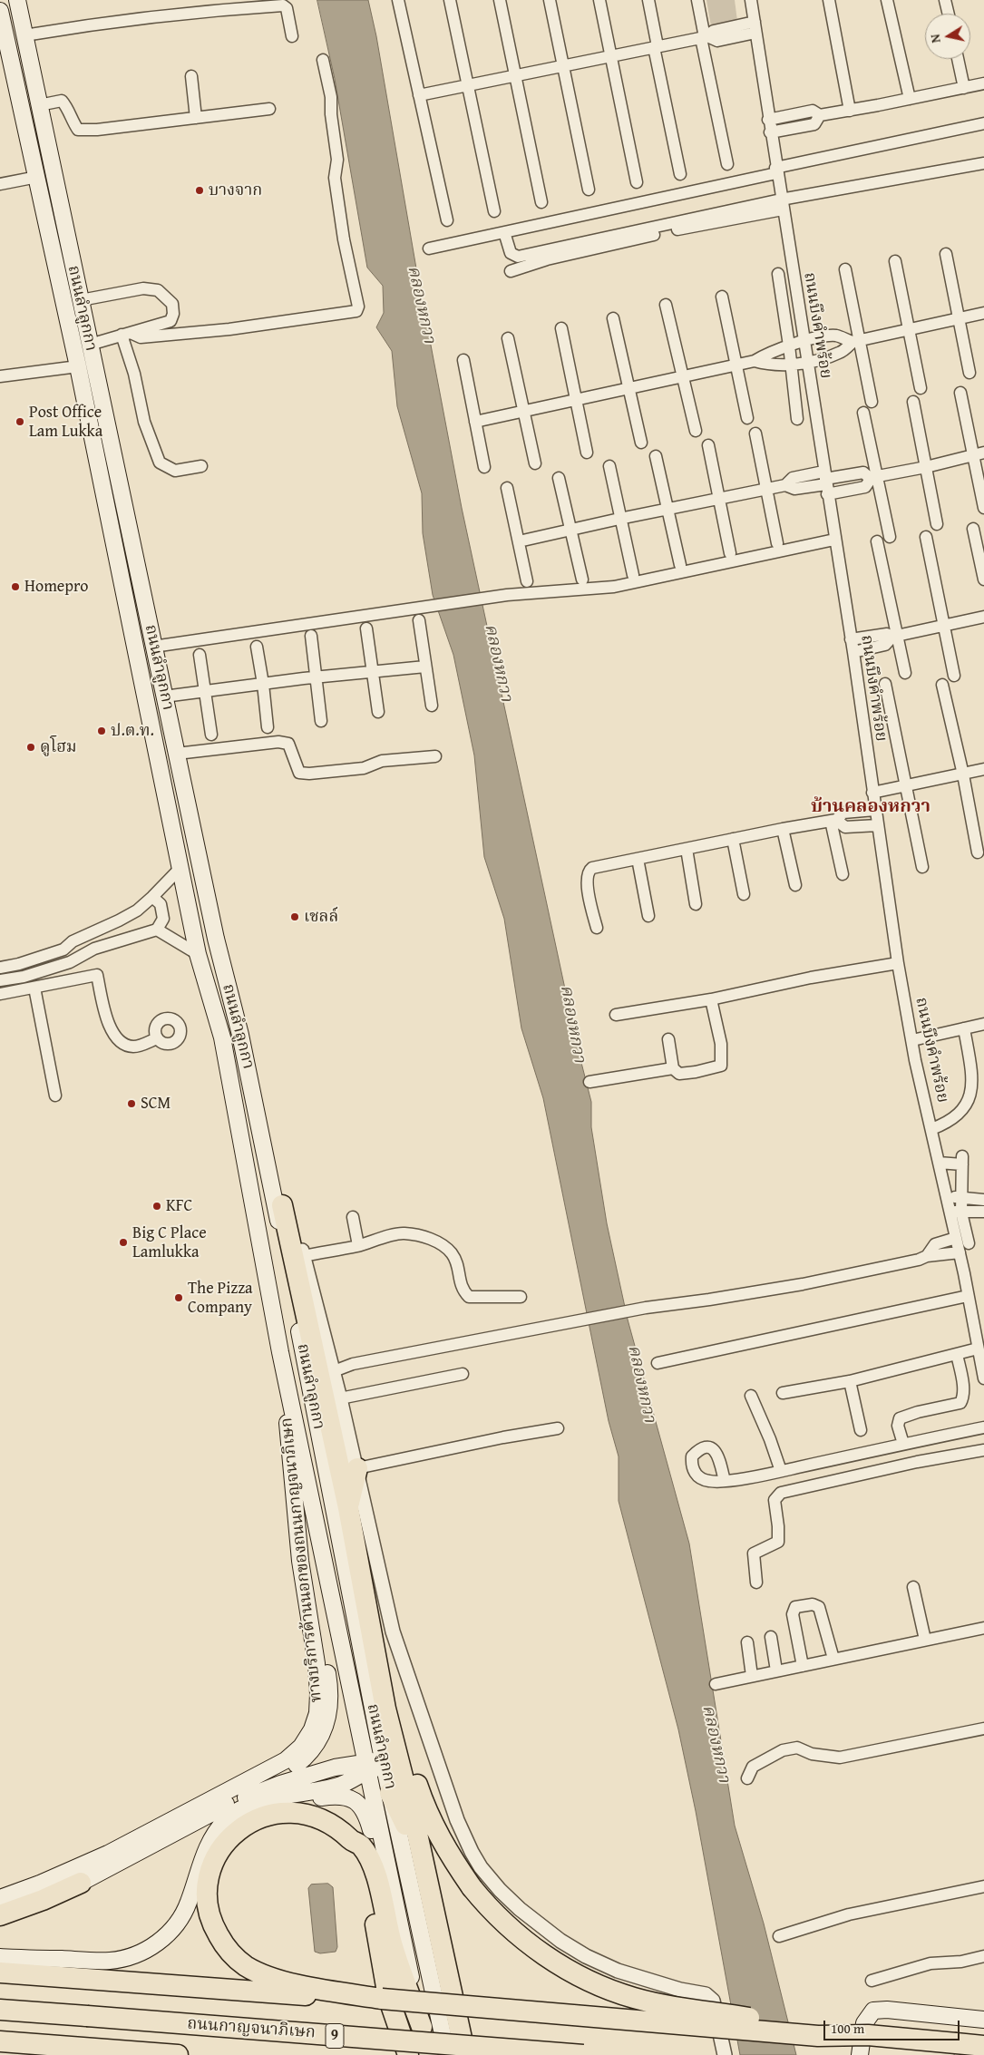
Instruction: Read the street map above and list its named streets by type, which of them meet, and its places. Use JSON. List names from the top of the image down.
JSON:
{
  "streets": {
    "highway": ["ถนนกาญจนาภิเษก", "9"],
    "main road": ["ถนนลำลูกกา", "ทางบริการด้านนอกของถนนกาญจนาภิเษก"],
    "street": ["ถนนบึงคำพร้อย"]
  },
  "crossings": [
    ["ถนนลำลูกกา", "ทางบริการด้านนอกของถนนกาญจนาภิเษก"]
  ],
  "districts": ["บ้านคลองหกวา"],
  "water": ["คลองหกวา"],
  "places": [
    "บางจาก",
    "Post Office Lam Lukka",
    "Homepro",
    "ป.ต.ท.",
    "ดูโฮม",
    "เชลล์",
    "SCM",
    "KFC",
    "Big C Place Lamlukka",
    "The Pizza Company"
  ],
  "scale_bar": "100 m",
  "north": "left"
}
